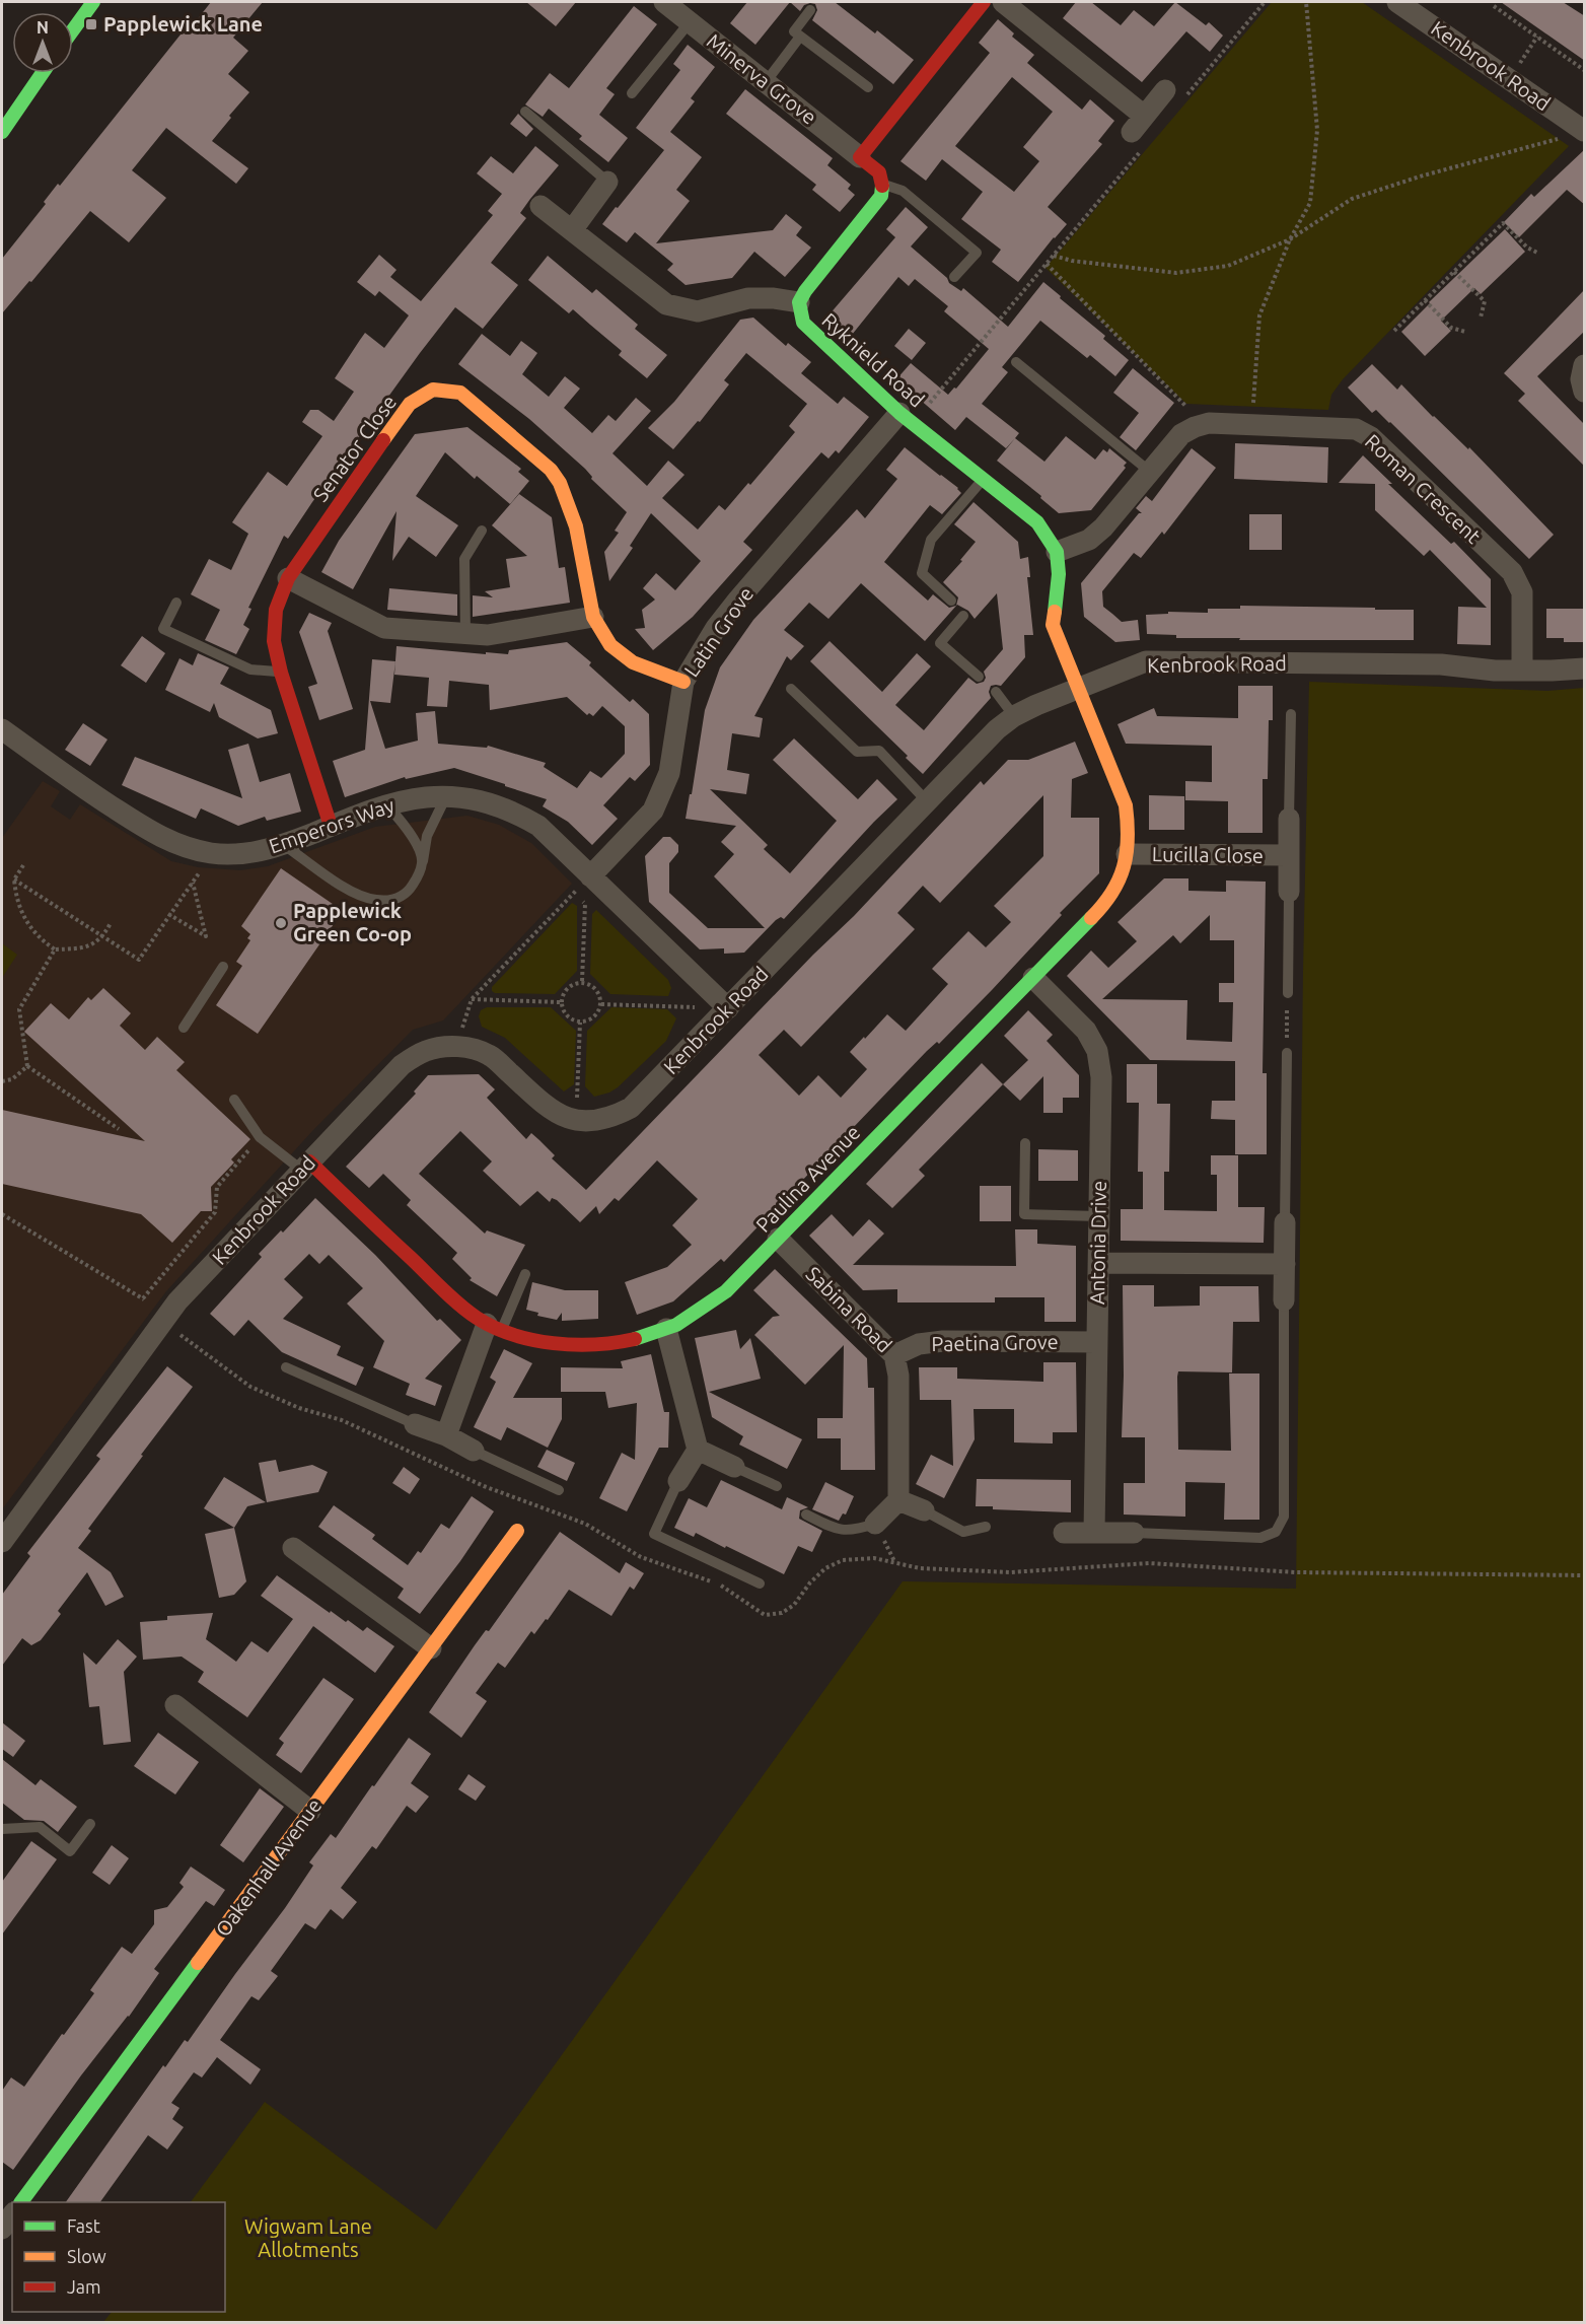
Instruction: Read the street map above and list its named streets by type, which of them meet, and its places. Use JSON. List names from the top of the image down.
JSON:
{
  "streets": {
    "street": [
      "Kenbrook Road",
      "Minerva Grove",
      "Ryknield Road",
      "Senator Close",
      "Roman Crescent",
      "Latin Grove",
      "Emperors Way",
      "Lucilla Close",
      "Paulina Avenue",
      "Antonia Drive",
      "Sabina Road",
      "Paetina Grove",
      "Oakenhall Avenue"
    ]
  },
  "crossings": [
    ["Kenbrook Road", "Roman Crescent"],
    ["Kenbrook Road", "Emperors Way"],
    ["Kenbrook Road", "Paulina Avenue"],
    ["Ryknield Road", "Latin Grove"],
    ["Senator Close", "Latin Grove"],
    ["Senator Close", "Emperors Way"],
    ["Latin Grove", "Emperors Way"],
    ["Lucilla Close", "Paulina Avenue"],
    ["Paulina Avenue", "Antonia Drive"],
    ["Paulina Avenue", "Sabina Road"],
    ["Antonia Drive", "Paetina Grove"],
    ["Sabina Road", "Paetina Grove"]
  ],
  "parks": ["Wigwam Lane Allotments"],
  "places": {
    "transit": ["Papplewick Lane"],
    "other": ["Papplewick Green Co-op"]
  },
  "legend": ["Fast", "Slow", "Jam"],
  "north": "top"
}
